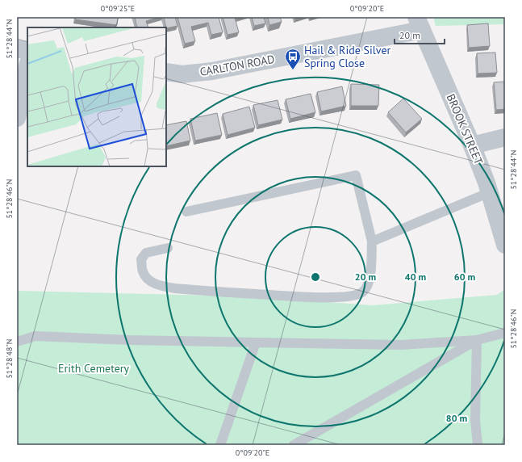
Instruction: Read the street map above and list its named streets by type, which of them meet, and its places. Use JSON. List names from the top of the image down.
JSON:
{
  "streets": {
    "street": ["CARLTON ROAD", "BROOK STREET"]
  },
  "crossings": [
    ["CARLTON ROAD", "BROOK STREET"]
  ],
  "parks": ["Erith Cemetery"],
  "places": {
    "bus stop": ["Hail & Ride Silver Spring Close"]
  },
  "scale_bar": "20 m",
  "coordinates": [
    "0°09'25\"E",
    "0°09'20\"E",
    "51°28'44\"N",
    "51°28'46\"N",
    "51°28'48\"N"
  ],
  "rings": [
    "20 m",
    "40 m",
    "60 m",
    "80 m"
  ]
}
